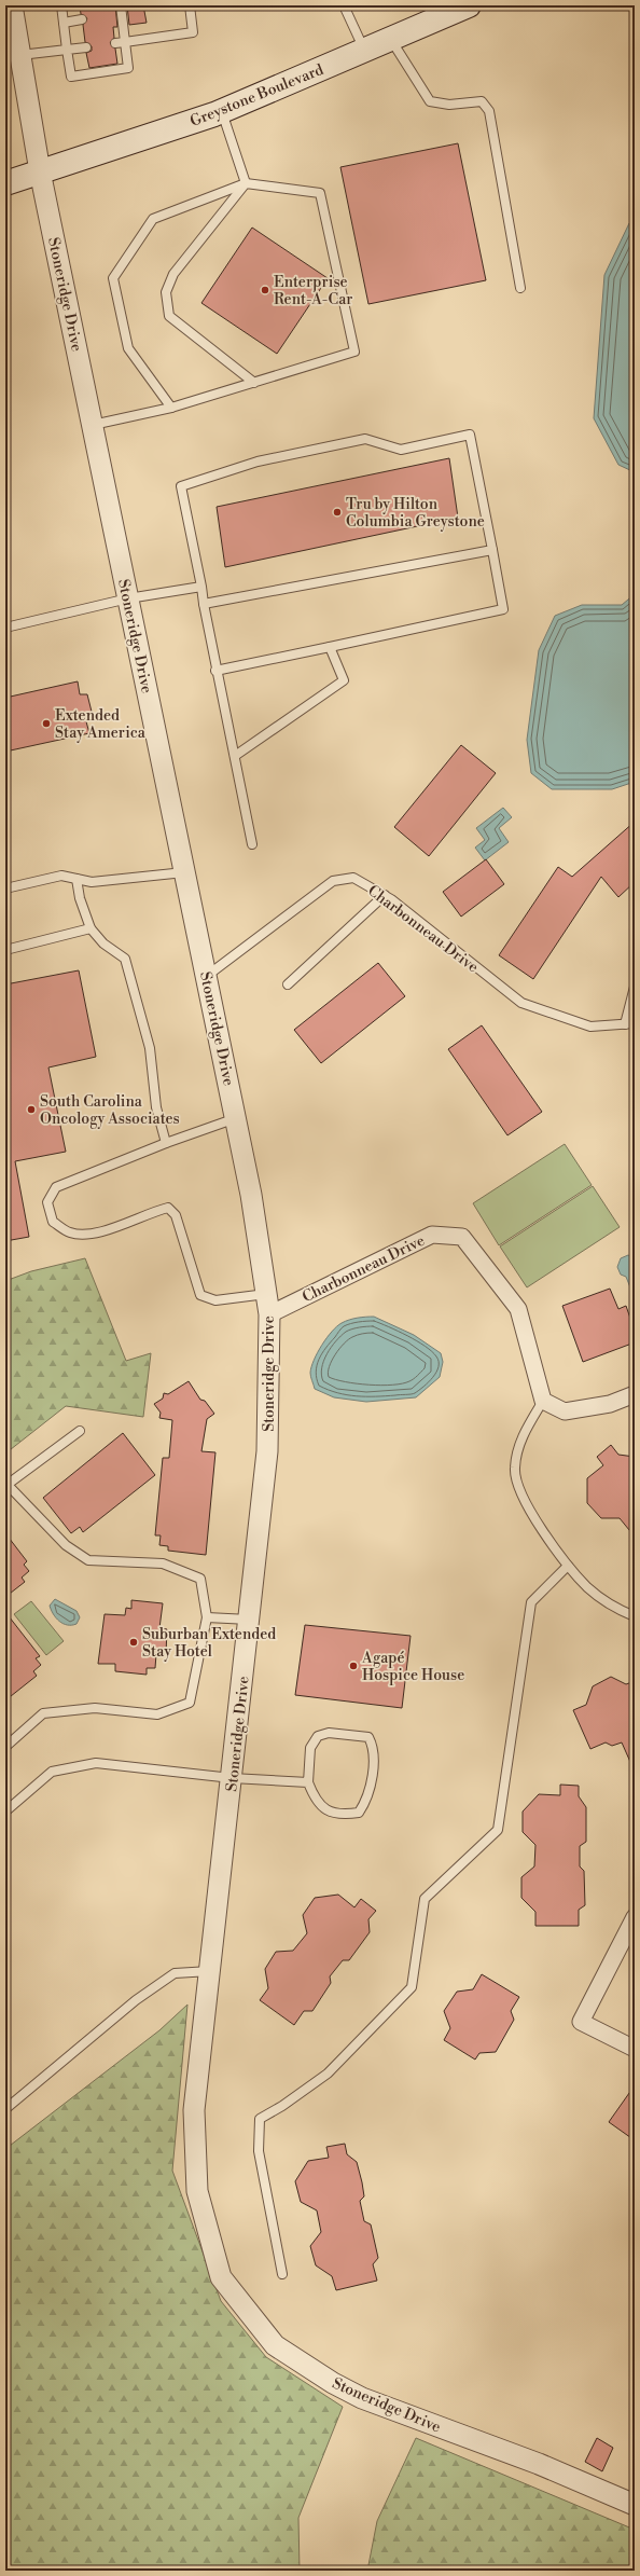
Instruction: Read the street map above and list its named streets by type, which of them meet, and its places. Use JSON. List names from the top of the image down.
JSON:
{
  "streets": {
    "main road": ["Greystone Boulevard"],
    "street": ["Stoneridge Drive", "Charbonneau Drive"]
  },
  "crossings": [
    ["Greystone Boulevard", "Stoneridge Drive"],
    ["Stoneridge Drive", "Charbonneau Drive"]
  ],
  "places": [
    "Enterprise Rent-A-Car",
    "Tru by Hilton Columbia Greystone",
    "Extended Stay America",
    "South Carolina Oncology Associates",
    "Suburban Extended Stay Hotel",
    "Agapé Hospice House"
  ]
}
